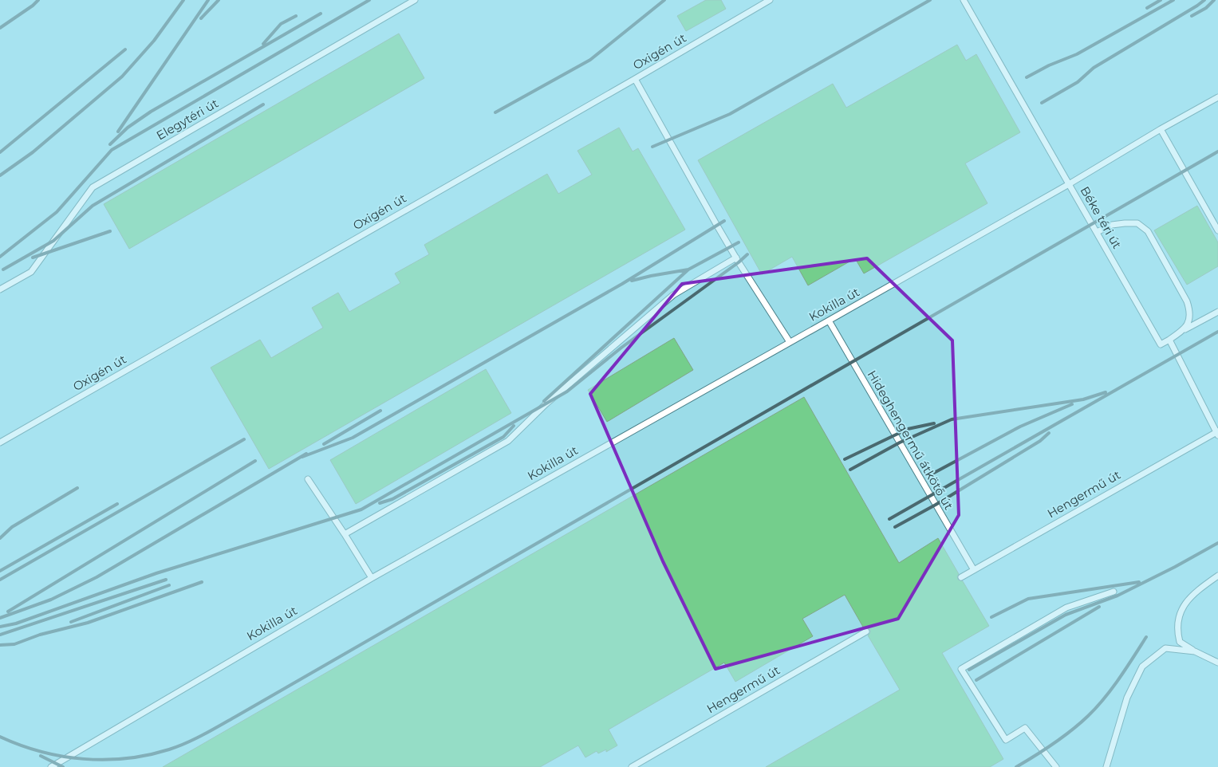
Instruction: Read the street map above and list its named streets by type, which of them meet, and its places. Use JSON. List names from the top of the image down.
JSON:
{
  "streets": {
    "lane": [
      "Oxigén út",
      "Elegytéri út",
      "Béke téri út",
      "Kokilla út",
      "Hideghengermű átkötő út",
      "Hengermű út"
    ]
  },
  "crossings": [
    ["Béke téri út", "Kokilla út"],
    ["Kokilla út", "Hideghengermű átkötő út"],
    ["Hideghengermű átkötő út", "Hengermű út"]
  ]
}
